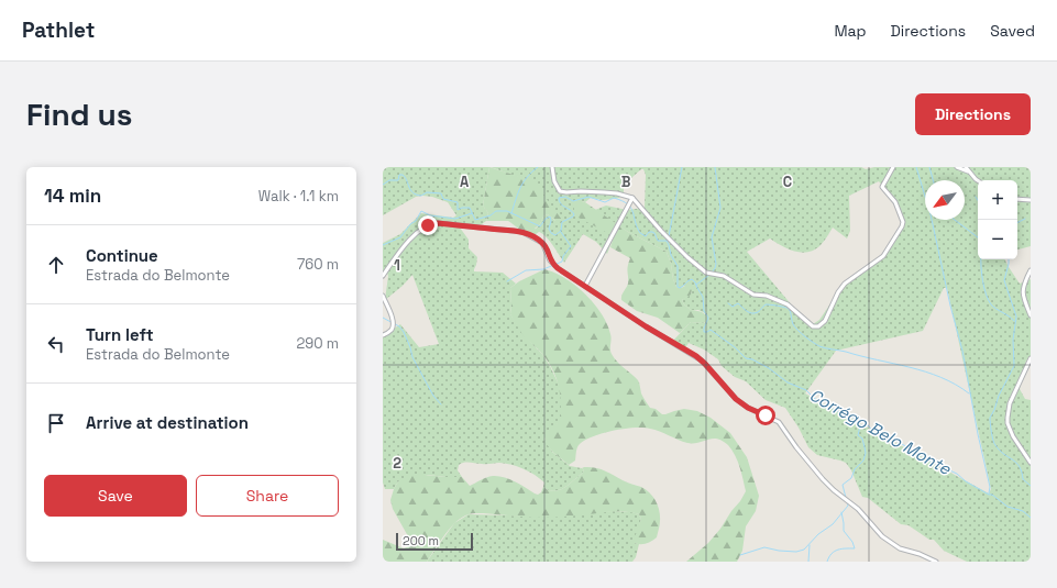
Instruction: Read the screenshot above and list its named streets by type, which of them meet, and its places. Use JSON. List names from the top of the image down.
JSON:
{
  "water": ["Corrégo Belo Monte"],
  "scale_bar": "200 m",
  "north": "bottom left",
  "page": {
    "header": "Pathlet",
    "nav": ["Map", "Directions", "Saved"],
    "buttons": [
      "Directions",
      ["Save", "Share"]
    ],
    "title": "Find us",
    "heading": ["14 min", "Walk · 1.1 km"],
    "map_buttons": ["+", "−"],
    "list": [
      ["Continue", "Estrada do Belmonte", "760 m"],
      ["Turn left", "Estrada do Belmonte", "290 m"],
      "Arrive at destination"
    ],
    "scale": "200 m"
  },
  "grid": {
    "columns": ["A", "B", "C"],
    "rows": ["1", "2"]
  }
}
